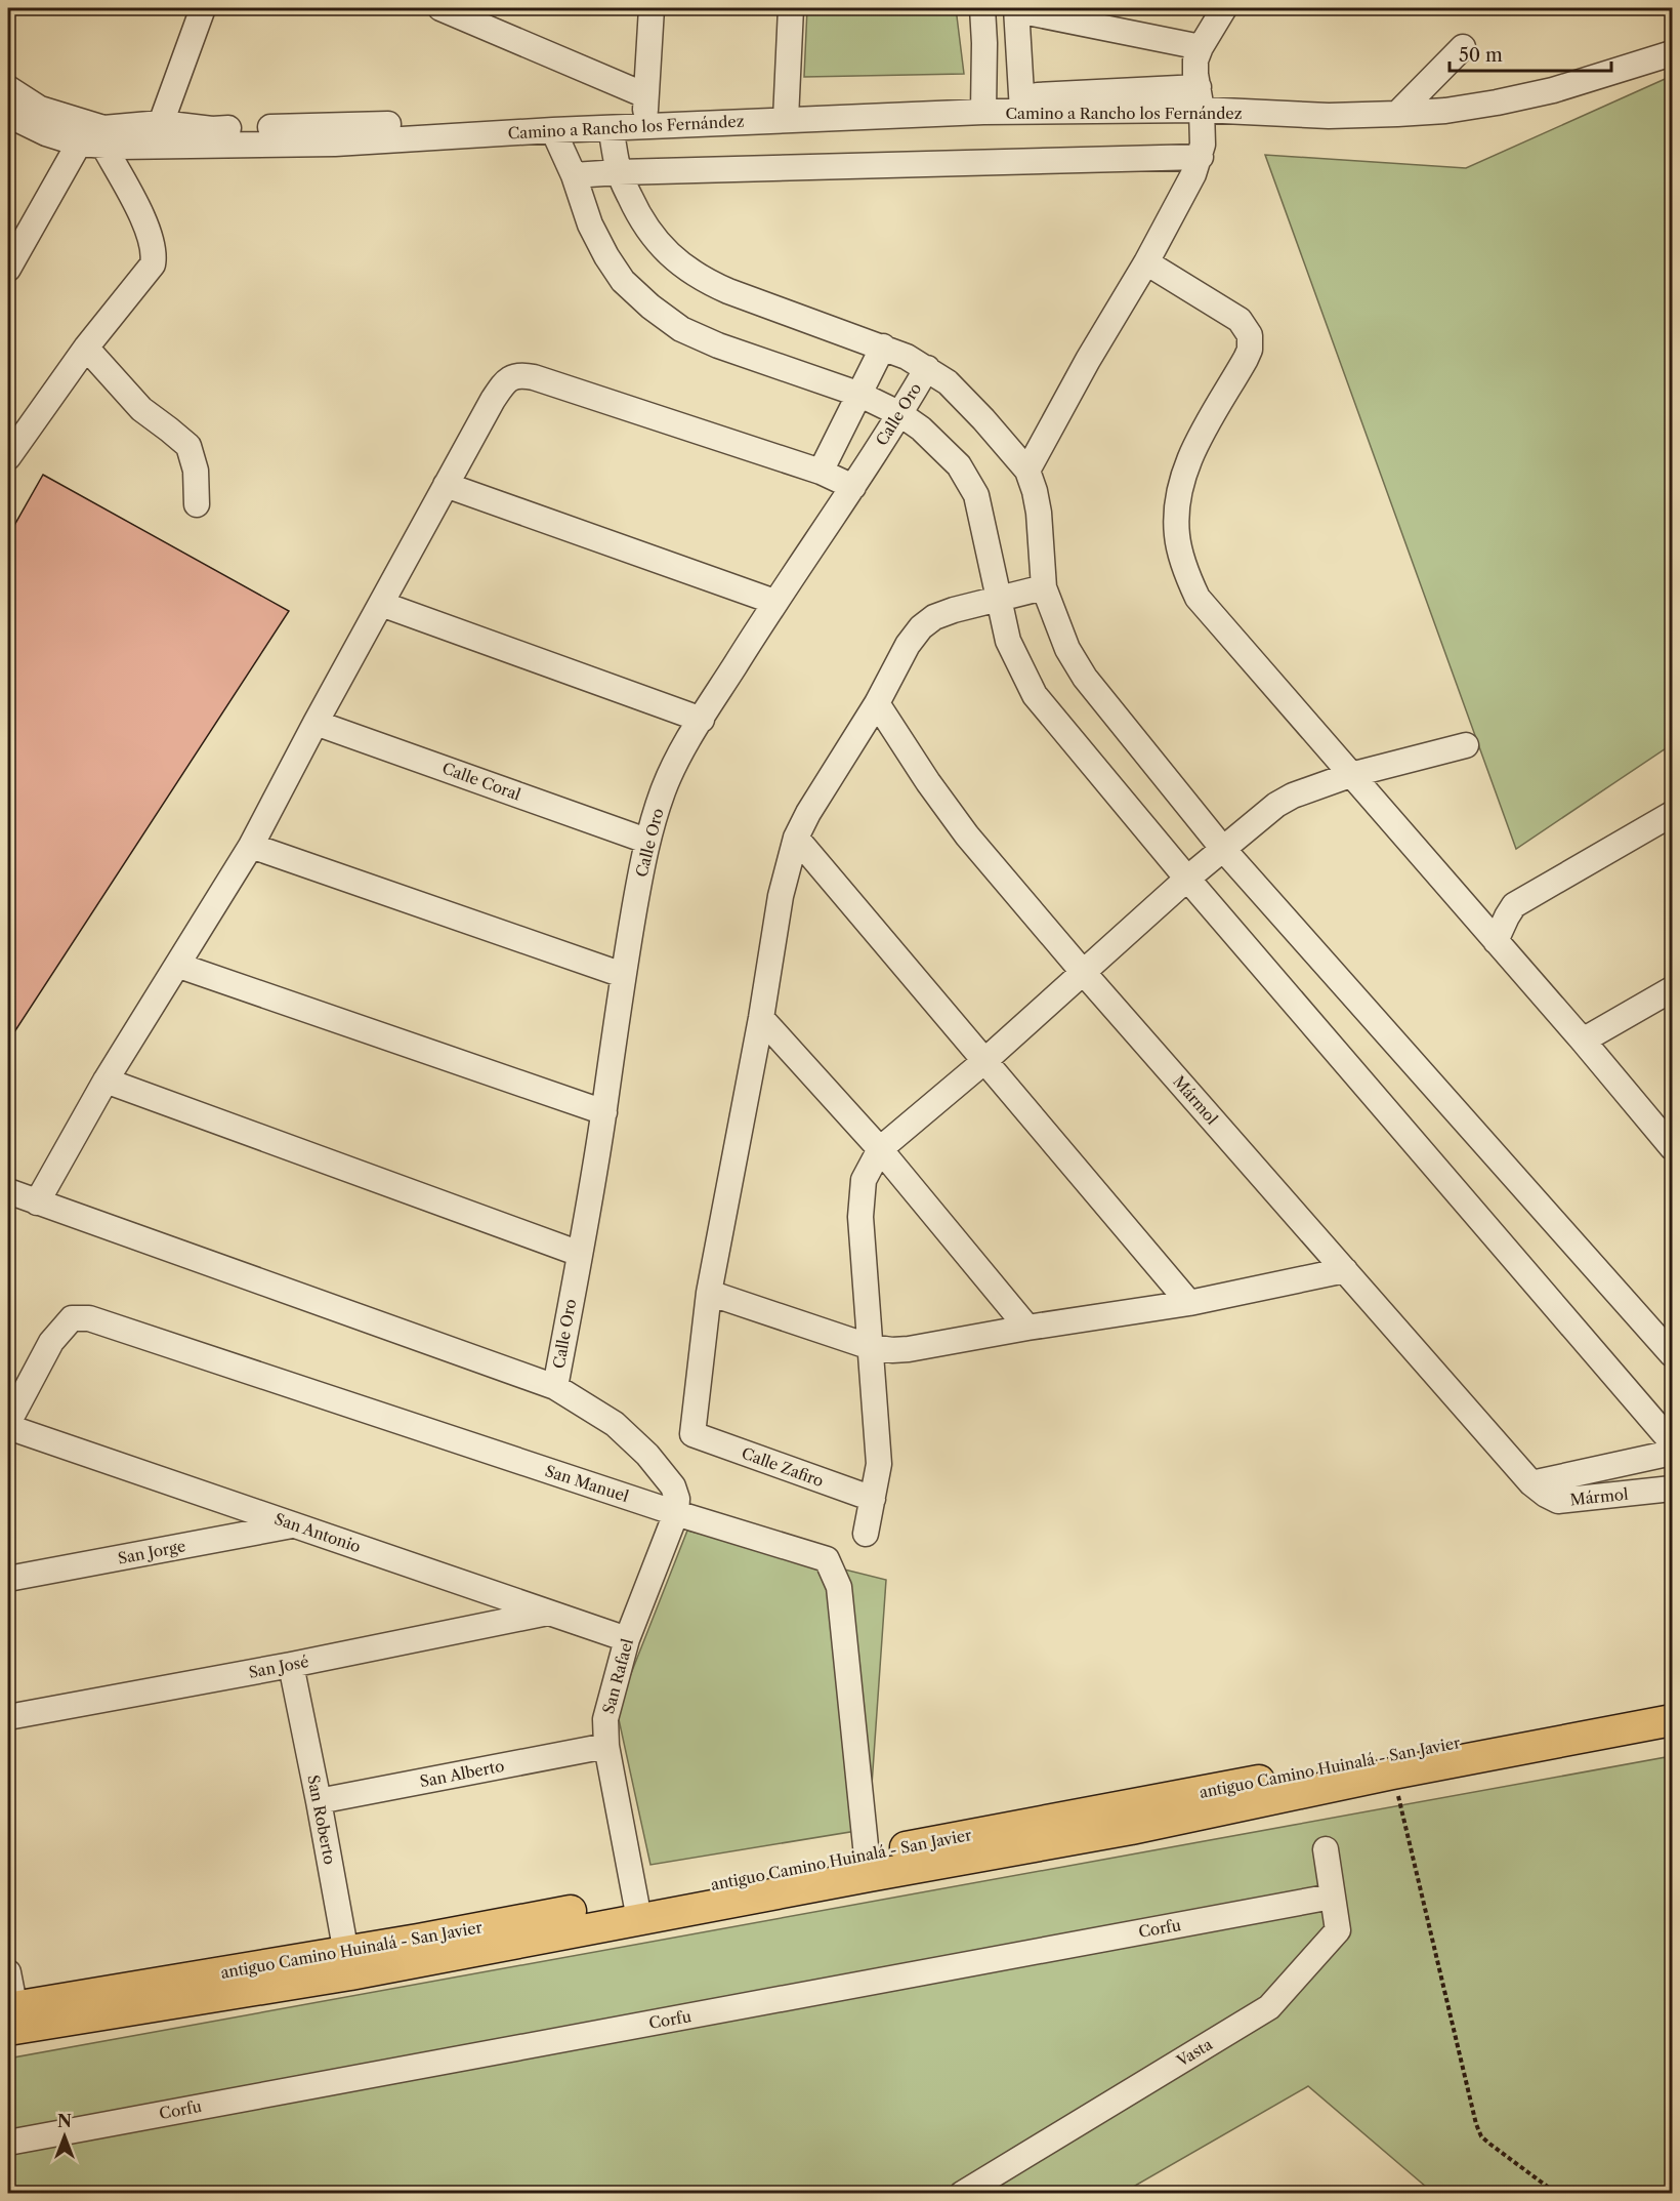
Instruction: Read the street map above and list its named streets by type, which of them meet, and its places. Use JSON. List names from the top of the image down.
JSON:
{
  "streets": {
    "main road": ["antiguo Camino Huinalá - San Javier"],
    "street": [
      "Camino a Rancho los Fernández",
      "Calle Oro",
      "Calle Coral",
      "Mármol",
      "Calle Zafiro",
      "San Manuel",
      "San Antonio",
      "San Jorge",
      "San José",
      "San Rafael",
      "San Alberto",
      "San Roberto",
      "Corfu",
      "Vasta"
    ]
  },
  "crossings": [
    ["Calle Oro", "Calle Coral"],
    ["San Manuel", "San Antonio"],
    ["San Manuel", "San Rafael"],
    ["San Manuel", "antiguo Camino Huinalá - San Javier"],
    ["San Antonio", "San Jorge"],
    ["San Antonio", "San José"],
    ["San Antonio", "San Rafael"],
    ["San José", "San Roberto"],
    ["San Rafael", "San Alberto"],
    ["San Alberto", "San Roberto"],
    ["Corfu", "Vasta"]
  ],
  "scale_bar": "50 m",
  "north": "top"
}
